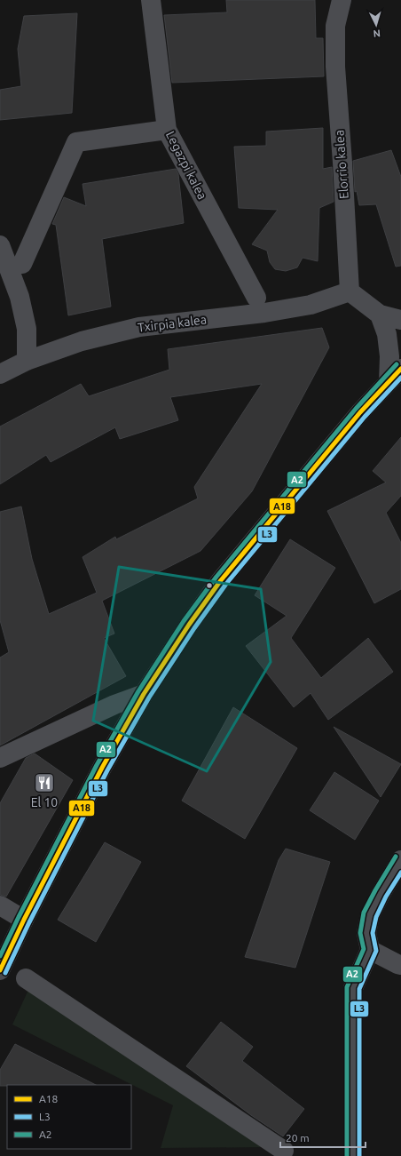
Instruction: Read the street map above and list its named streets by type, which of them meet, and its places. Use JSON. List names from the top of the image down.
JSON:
{
  "streets": {
    "street": ["Elorrio kalea", "Legazpi kalea", "Txirpia kalea"]
  },
  "crossings": [
    ["Elorrio kalea", "Txirpia kalea"]
  ],
  "places": {
    "restaurant": ["El 10"]
  },
  "lines": ["transit line A2", "transit line A18", "transit line L3"],
  "legend": ["A18", "L3", "A2"],
  "scale_bar": "20 m",
  "north": "bottom"
}
